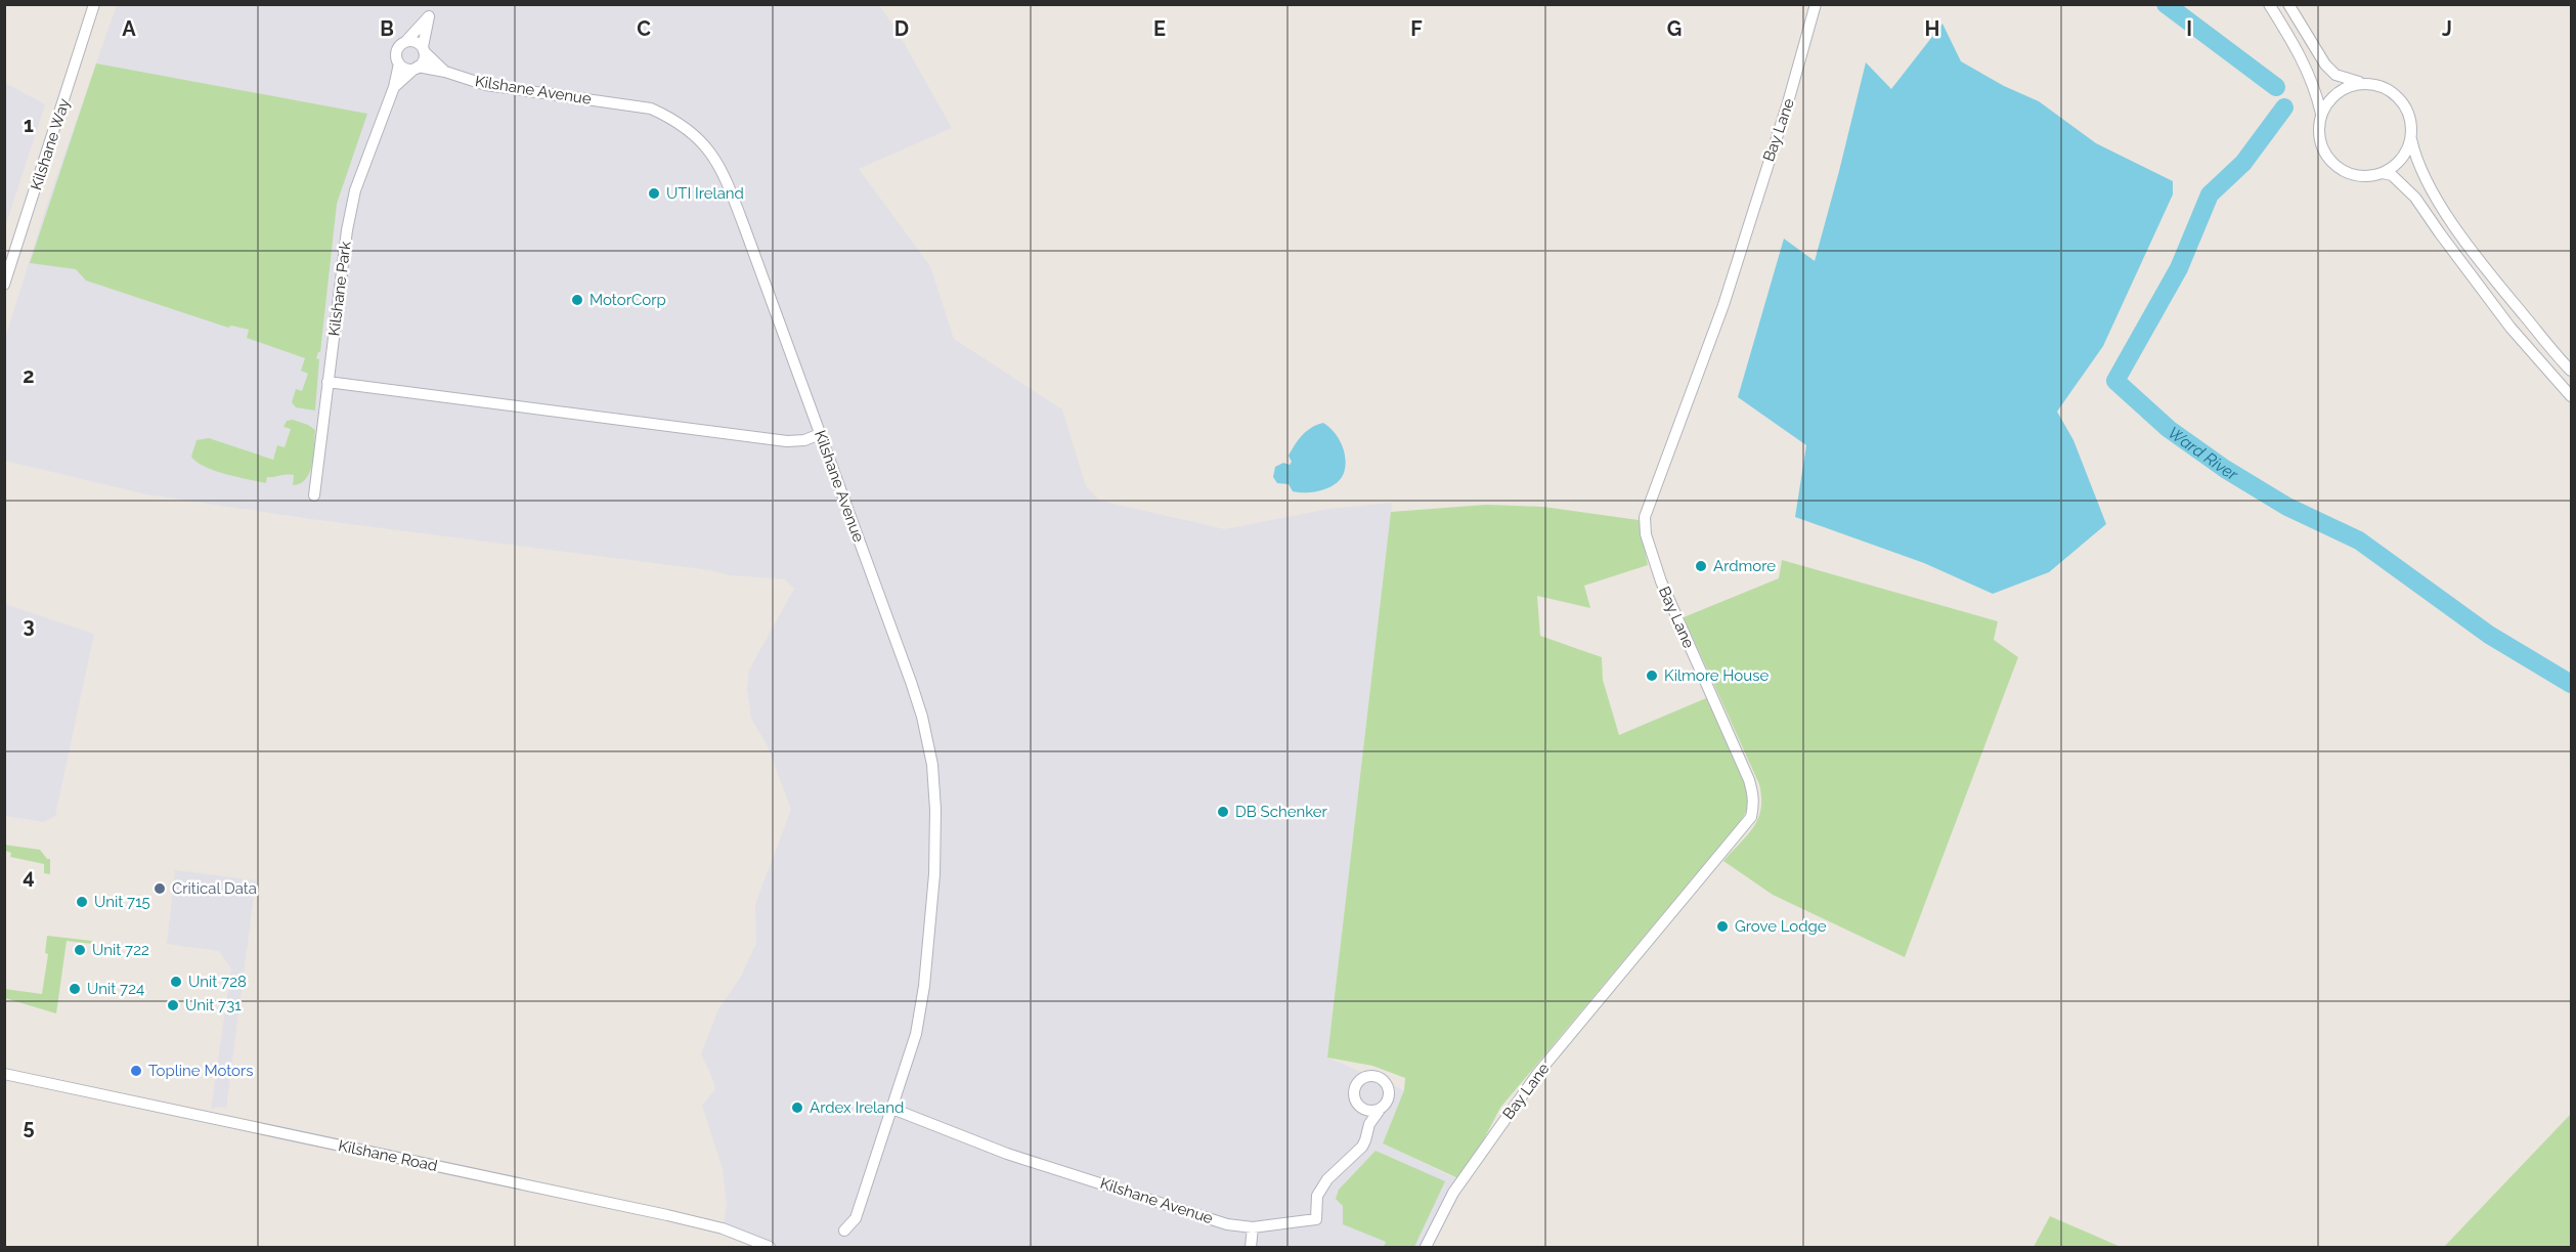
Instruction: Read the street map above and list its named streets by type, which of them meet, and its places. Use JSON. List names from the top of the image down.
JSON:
{
  "streets": {
    "street": [
      "Kilshane Avenue",
      "Bay Lane",
      "Kilshane Way",
      "Kilshane Park",
      "Kilshane Road"
    ]
  },
  "crossings": [
    ["Kilshane Avenue", "Kilshane Park"]
  ],
  "water": ["Ward River"],
  "places": [
    "UTI Ireland",
    "MotorCorp",
    "Ardmore",
    "Kilmore House",
    "DB Schenker",
    "Critical Data",
    "Unit 715",
    "Grove Lodge",
    "Unit 722",
    "Unit 728",
    "Unit 724",
    "Unit 731",
    "Topline Motors",
    "Ardex Ireland"
  ],
  "grid": {
    "columns": [
      "A",
      "B",
      "C",
      "D",
      "E",
      "F",
      "G",
      "H",
      "I",
      "J"
    ],
    "rows": [
      "1",
      "2",
      "3",
      "4",
      "5"
    ]
  }
}
